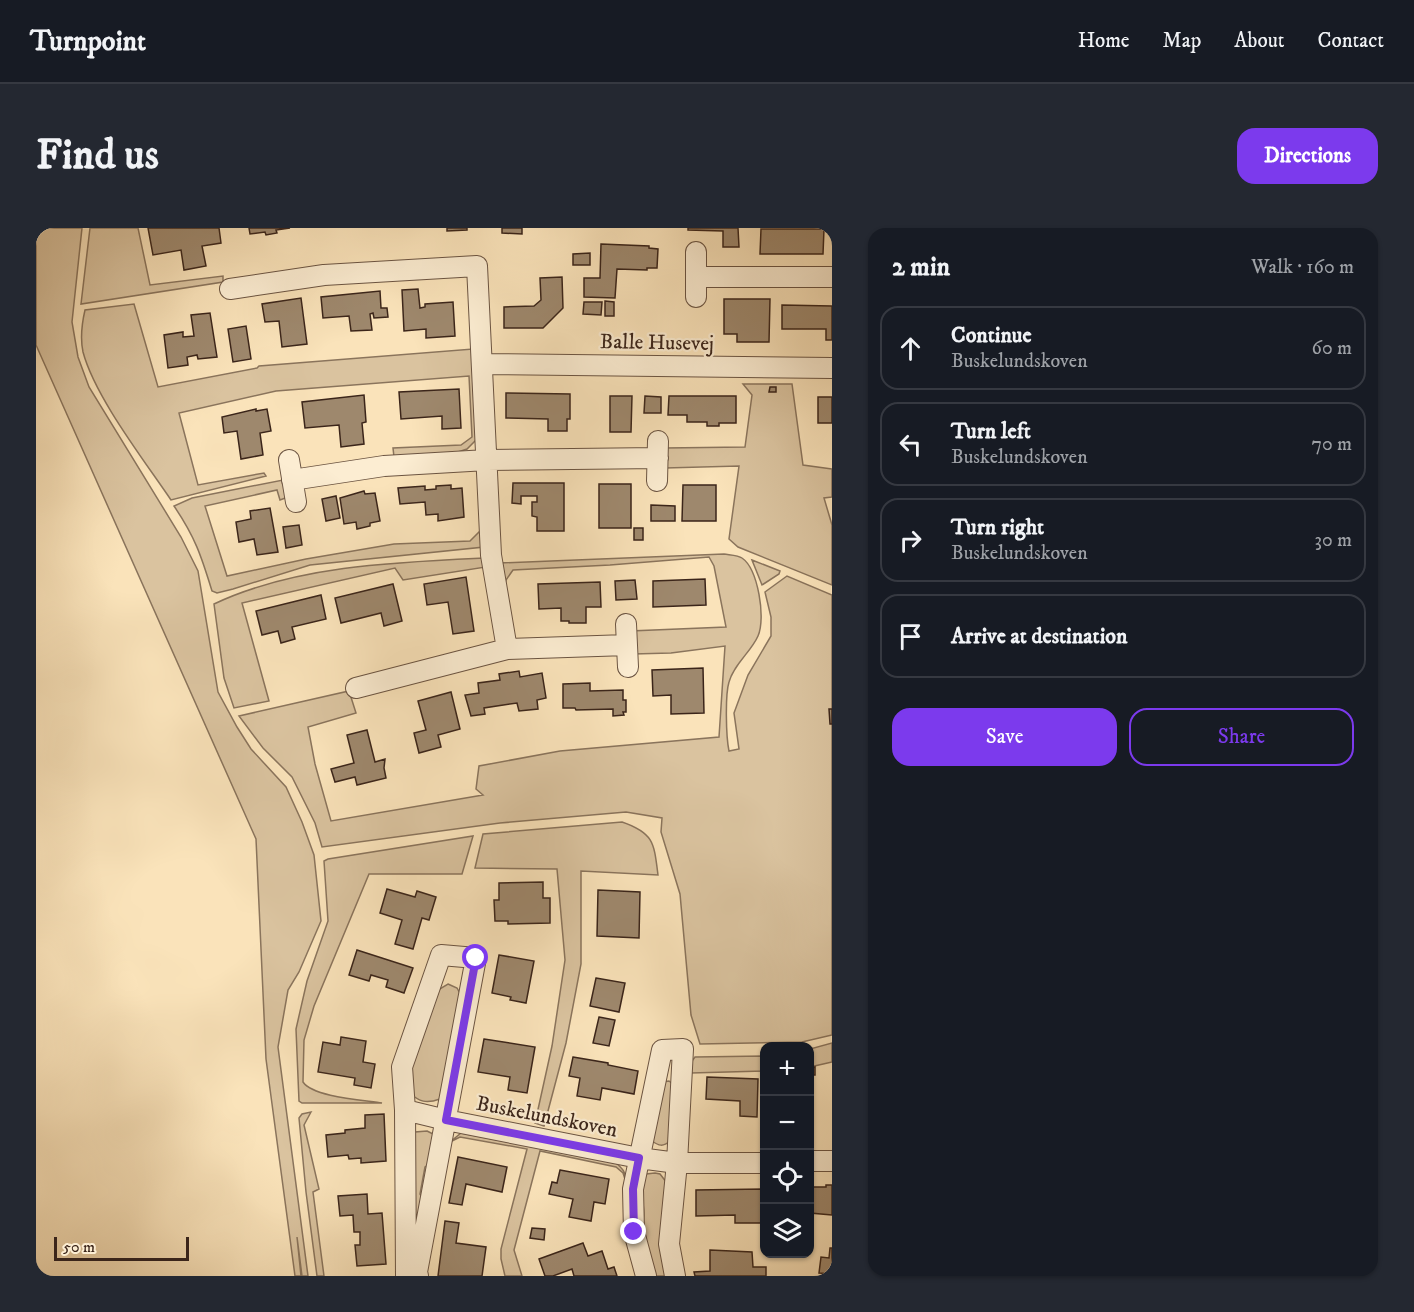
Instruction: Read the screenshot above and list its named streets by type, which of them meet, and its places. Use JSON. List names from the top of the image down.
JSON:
{
  "streets": {
    "street": ["Balle Husevej", "Buskelundskoven"]
  },
  "scale_bar": "50 m",
  "page": {
    "header": "Turnpoint",
    "nav": [
      "Home",
      "Map",
      "About",
      "Contact"
    ],
    "buttons": [
      "Directions",
      ["Save", "Share"]
    ],
    "title": "Find us",
    "heading": ["2 min", "Walk · 160 m"],
    "list": [
      ["Continue", "Buskelundskoven", "60 m"],
      ["Turn left", "Buskelundskoven", "70 m"],
      ["Turn right", "Buskelundskoven", "30 m"],
      "Arrive at destination"
    ],
    "map_buttons": ["+", "−"],
    "scale": "50 m"
  }
}
